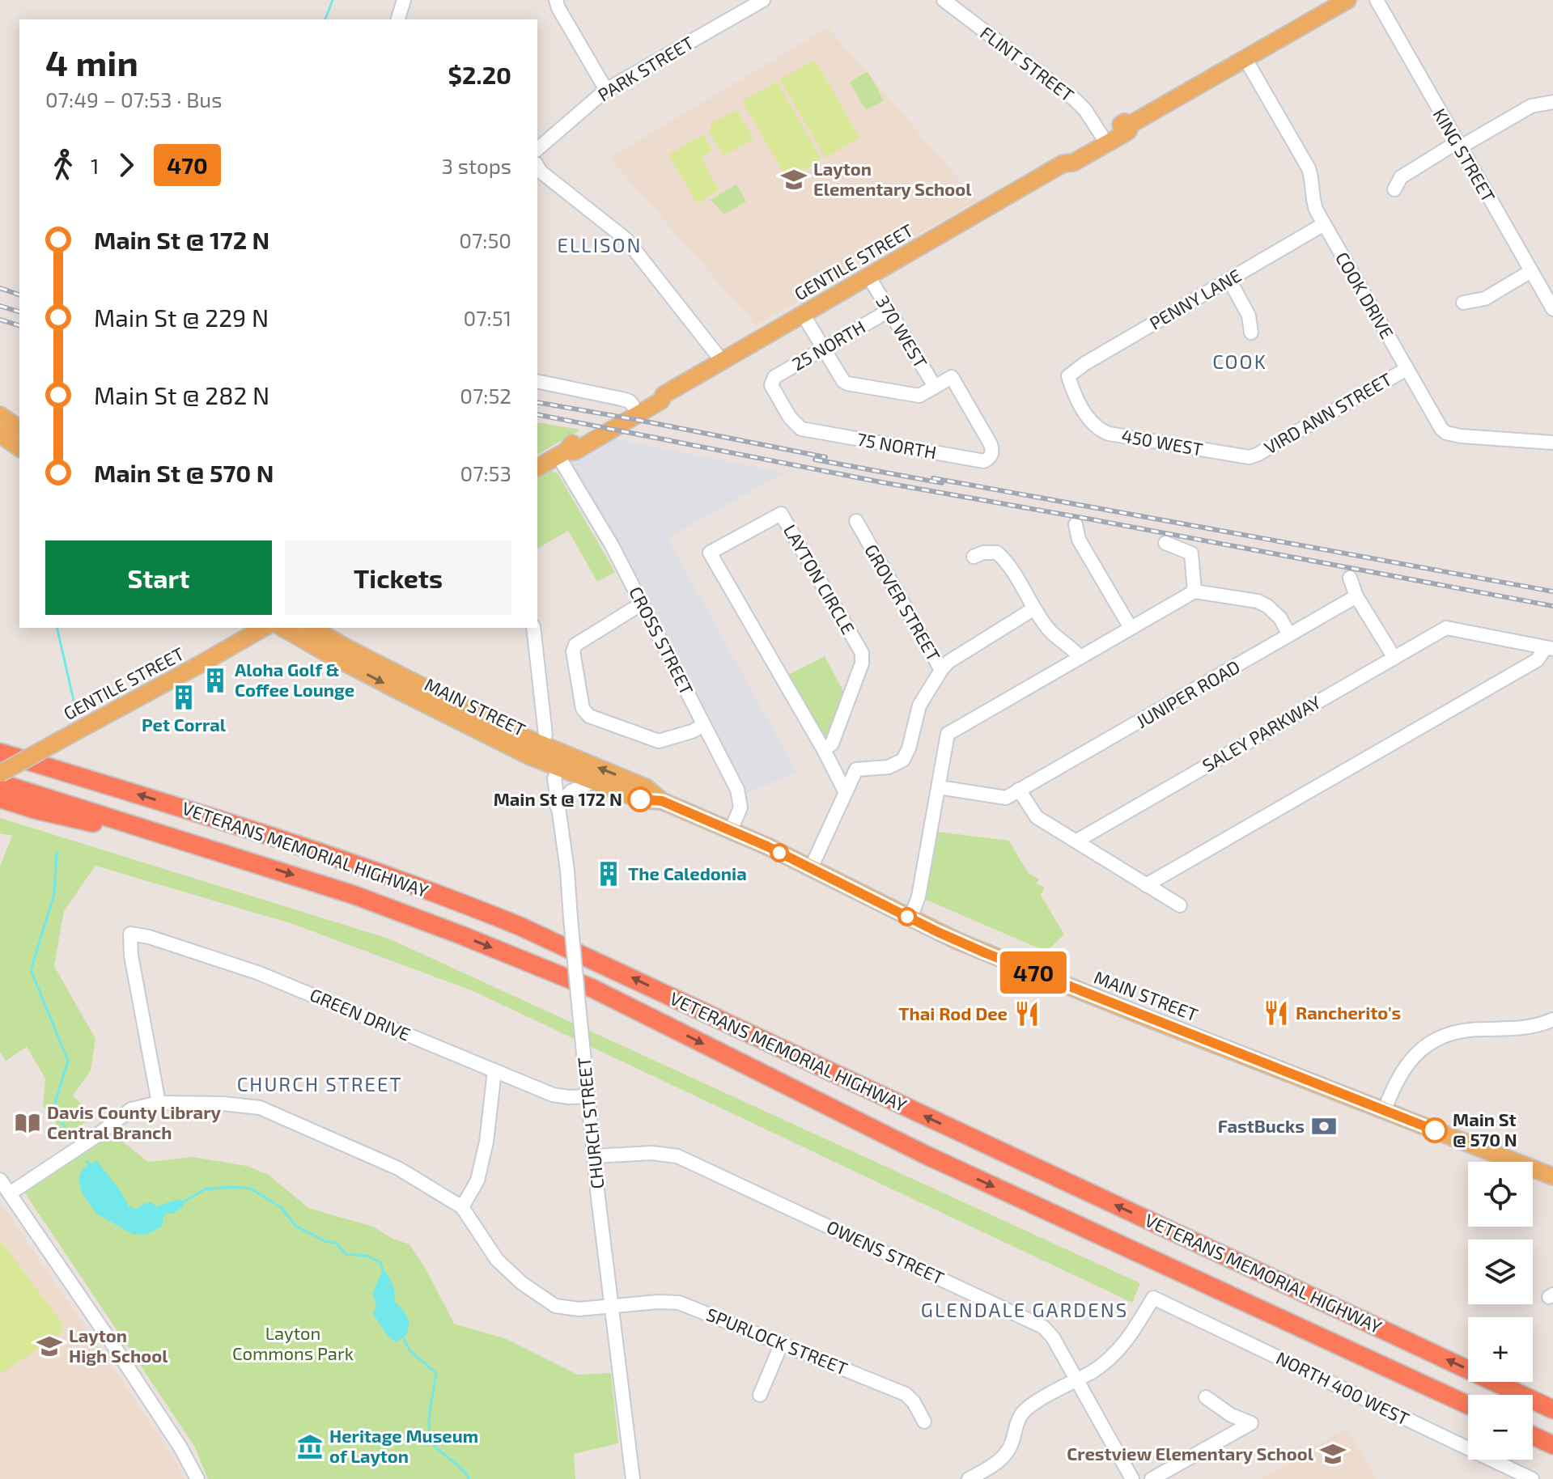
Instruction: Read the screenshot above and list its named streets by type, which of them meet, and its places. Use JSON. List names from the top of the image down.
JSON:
{
  "streets": {
    "highway": ["VETERANS MEMORIAL HIGHWAY"],
    "main road": ["GENTILE STREET", "MAIN STREET"],
    "street": [
      "FLINT STREET",
      "PARK STREET",
      "KING STREET",
      "COOK DRIVE",
      "PENNY LANE",
      "370 WEST",
      "25 NORTH",
      "VIRD ANN STREET",
      "450 WEST",
      "75 NORTH",
      "LAYTON CIRCLE",
      "GROVER STREET",
      "CROSS STREET",
      "JUNIPER ROAD",
      "SALEY PARKWAY",
      "GREEN DRIVE",
      "CHURCH STREET",
      "OWENS STREET",
      "SPURLOCK STREET",
      "NORTH 400 WEST"
    ]
  },
  "crossings": [
    ["FLINT STREET", "GENTILE STREET"],
    ["GENTILE STREET", "COOK DRIVE"],
    ["GENTILE STREET", "370 WEST"],
    ["GENTILE STREET", "CROSS STREET"],
    ["COOK DRIVE", "PENNY LANE"],
    ["COOK DRIVE", "VIRD ANN STREET"],
    ["PENNY LANE", "450 WEST"],
    ["370 WEST", "25 NORTH"],
    ["370 WEST", "75 NORTH"],
    ["25 NORTH", "75 NORTH"],
    ["VIRD ANN STREET", "450 WEST"],
    ["LAYTON CIRCLE", "GROVER STREET"],
    ["CROSS STREET", "MAIN STREET"],
    ["MAIN STREET", "CHURCH STREET"],
    ["GREEN DRIVE", "CHURCH STREET"],
    ["CHURCH STREET", "OWENS STREET"],
    ["CHURCH STREET", "SPURLOCK STREET"],
    ["OWENS STREET", "NORTH 400 WEST"]
  ],
  "districts": [
    "ELLISON",
    "COOK",
    "CHURCH STREET",
    "GLENDALE GARDENS"
  ],
  "parks": ["Layton Commons Park"],
  "places": {
    "school or university": ["Layton Elementary School", "Layton High School", "Crestview Elementary School"],
    "building": ["Aloha Golf & Coffee Lounge", "Pet Corral", "The Caledonia"],
    "other": ["Main St @ 172 N", "Main St @ 570 N"],
    "restaurant": ["Rancherito's", "Thai Rod Dee"],
    "library": ["Davis County Library Central Branch"],
    "bank": ["FastBucks"],
    "museum": ["Heritage Museum of Layton"]
  },
  "lines": ["bus line 470"],
  "page": {
    "on_map": "470",
    "heading": ["4 min", "07:49 – 07:53 · Bus", "$2.20"],
    "legs": ["1", "470", "3 stops"],
    "list": [
      {
        "name": "Main St @ 172 N",
        "value": "07:50"
      },
      {
        "name": "Main St @ 229 N",
        "value": "07:51"
      },
      {
        "name": "Main St @ 282 N",
        "value": "07:52"
      },
      {
        "name": "Main St @ 570 N",
        "value": "07:53"
      }
    ],
    "buttons": ["Start", "Tickets"],
    "map_buttons": ["+", "−"]
  }
}
